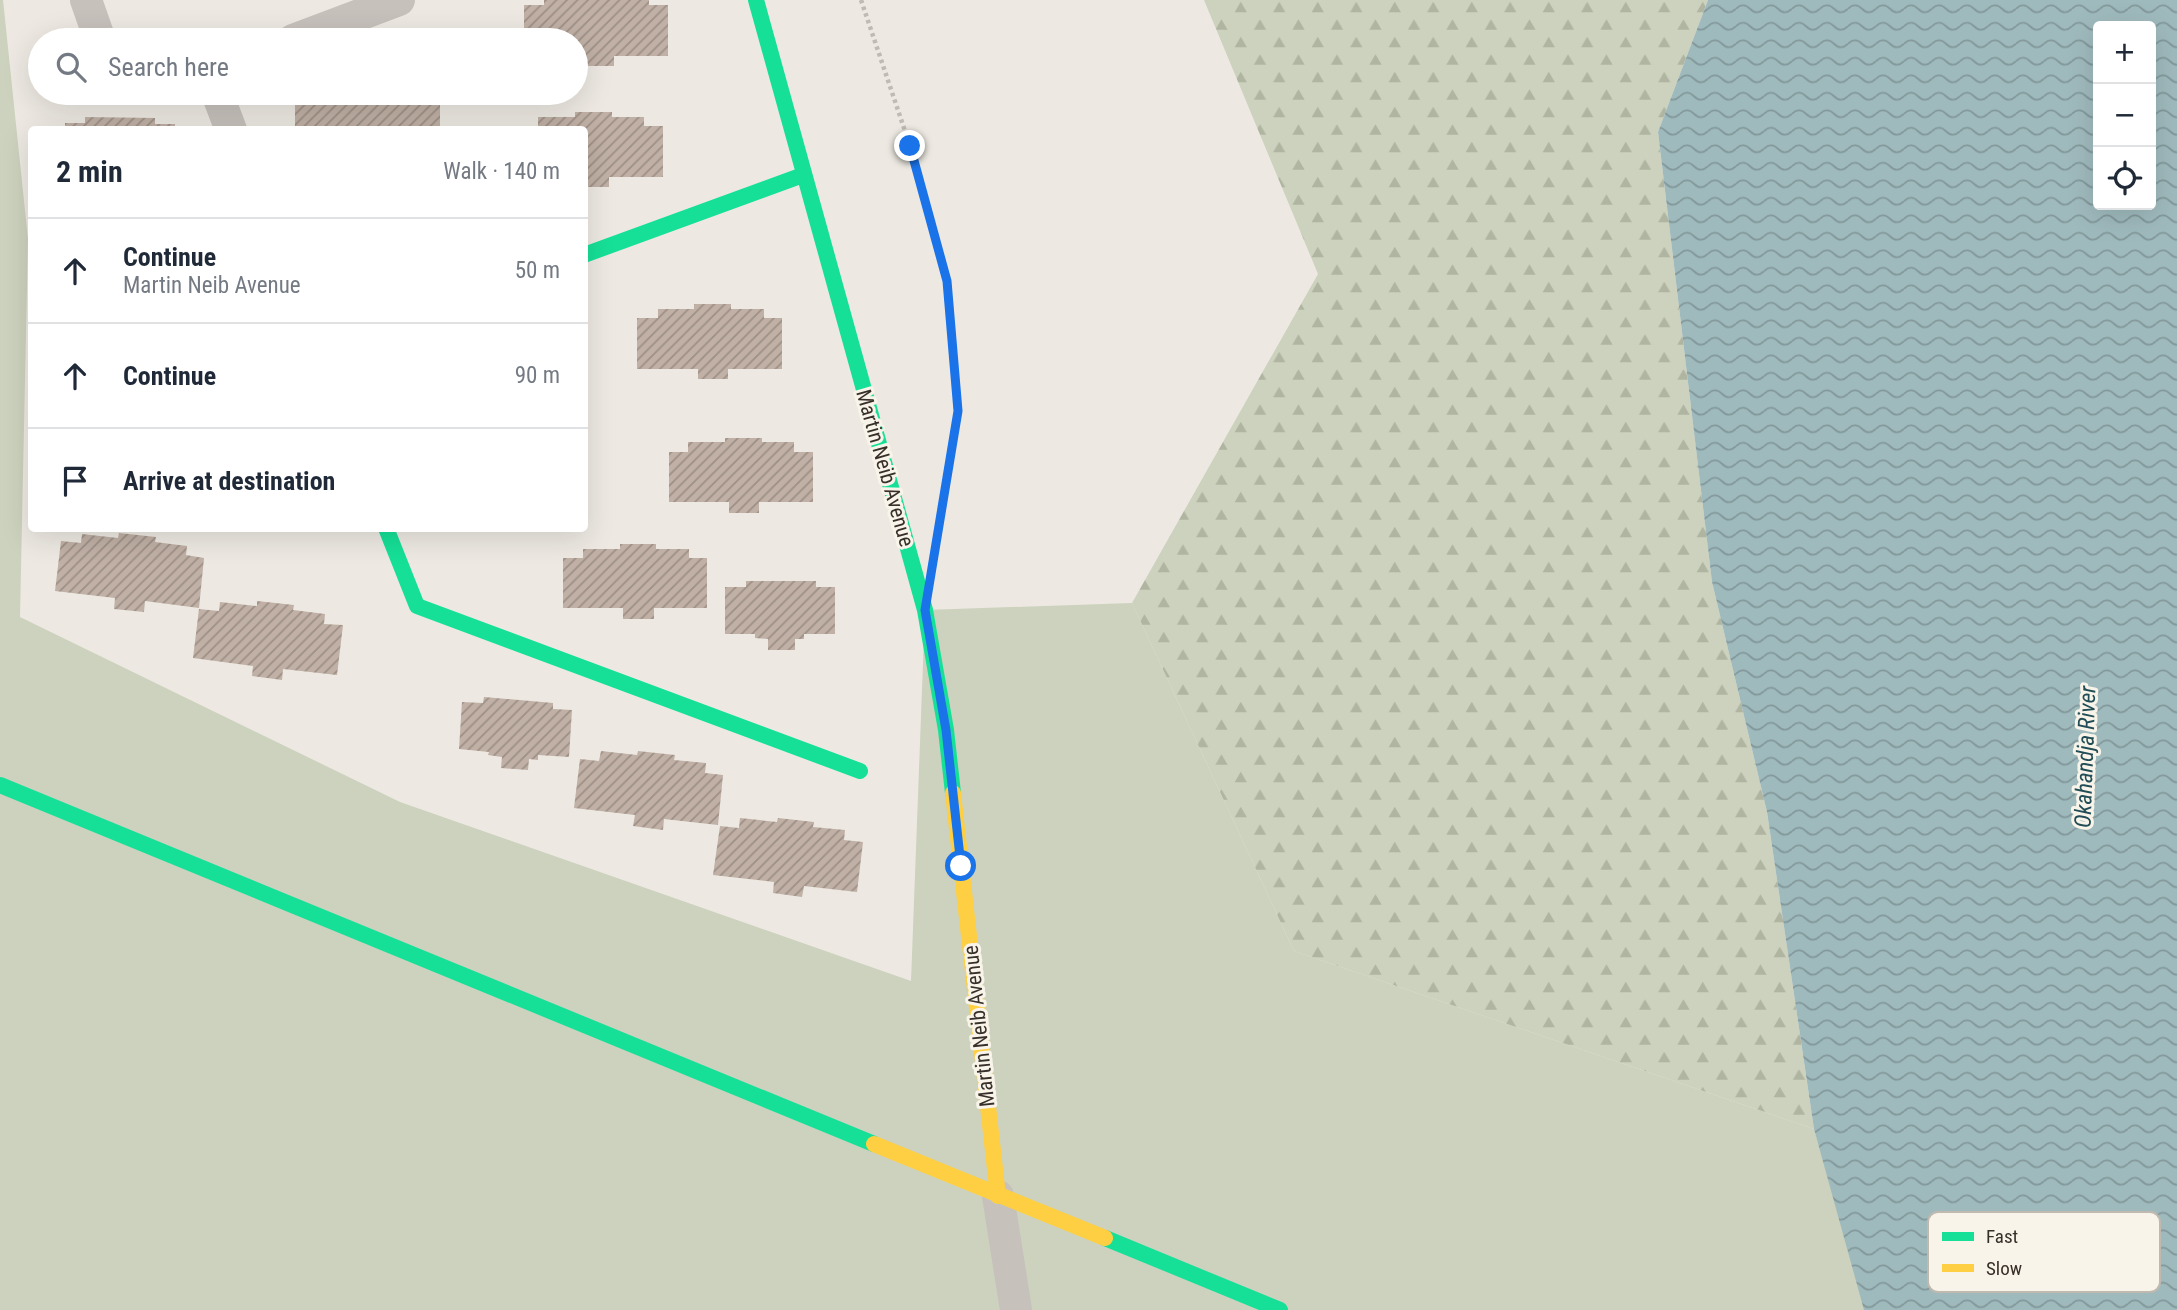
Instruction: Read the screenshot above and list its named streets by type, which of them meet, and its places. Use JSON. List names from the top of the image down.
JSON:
{
  "streets": {
    "main road": ["Martin Neib Avenue"]
  },
  "water": ["Okahandja River"],
  "legend": ["Fast", "Slow"],
  "page": {
    "map_buttons": ["+", "−"],
    "search": "Search here",
    "heading": ["2 min", "Walk · 140 m"],
    "list": [
      ["Continue", "Martin Neib Avenue", "50 m"],
      ["Continue", "90 m"],
      "Arrive at destination"
    ]
  }
}
